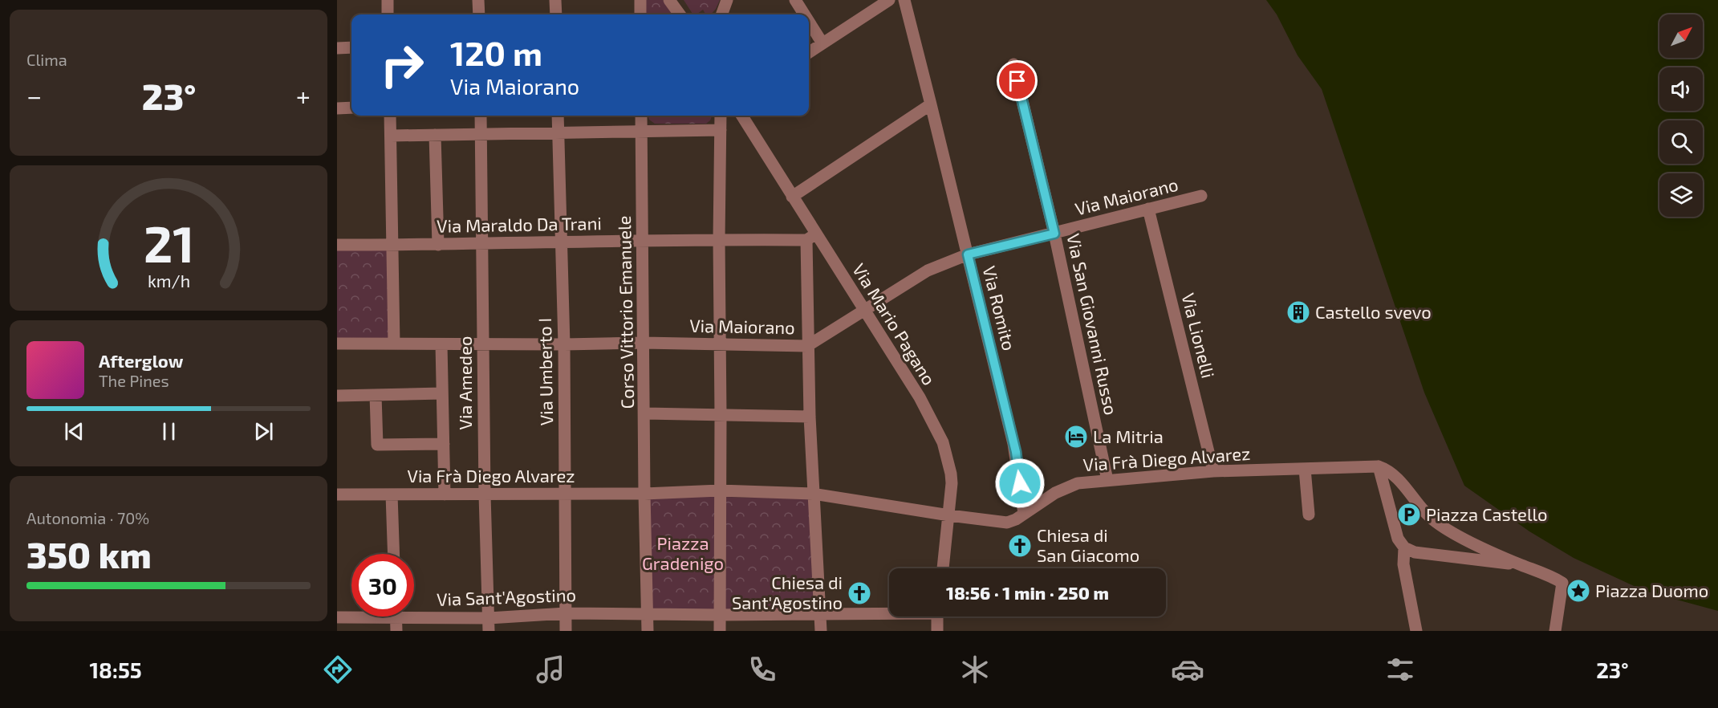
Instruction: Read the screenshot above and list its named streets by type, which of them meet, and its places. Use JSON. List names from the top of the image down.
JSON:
{
  "streets": {
    "street": [
      "Via Maiorano",
      "Via Maraldo Da Trani",
      "Via Romito",
      "Corso Vittorio Emanuele",
      "Via Mario Pagano",
      "Via San Giovanni Russo",
      "Via Lionelli",
      "Via Umberto I",
      "Via Amedeo",
      "Via Frà Diego Alvarez",
      "Via Sant'Agostino"
    ]
  },
  "crossings": [
    ["Via Maiorano", "Via Romito"],
    ["Via Maiorano", "Corso Vittorio Emanuele"],
    ["Via Maiorano", "Via Mario Pagano"],
    ["Via Maiorano", "Via San Giovanni Russo"],
    ["Via Maiorano", "Via Lionelli"],
    ["Via Maiorano", "Via Umberto I"],
    ["Via Maiorano", "Via Amedeo"],
    ["Via Maraldo Da Trani", "Corso Vittorio Emanuele"],
    ["Via Maraldo Da Trani", "Via Mario Pagano"],
    ["Via Maraldo Da Trani", "Via Umberto I"],
    ["Via Maraldo Da Trani", "Via Amedeo"],
    ["Via Romito", "Via Frà Diego Alvarez"],
    ["Corso Vittorio Emanuele", "Via Frà Diego Alvarez"],
    ["Via Mario Pagano", "Via Frà Diego Alvarez"],
    ["Via San Giovanni Russo", "Via Frà Diego Alvarez"],
    ["Via Lionelli", "Via Frà Diego Alvarez"],
    ["Via Umberto I", "Via Frà Diego Alvarez"],
    ["Via Umberto I", "Via Sant'Agostino"],
    ["Via Amedeo", "Via Frà Diego Alvarez"],
    ["Via Amedeo", "Via Sant'Agostino"]
  ],
  "parks": ["Piazza Gradenigo"],
  "places": {
    "building": ["Castello svevo"],
    "hotel": ["La Mitria"],
    "parking": ["Piazza Castello"],
    "church": ["Chiesa di San Giacomo", "Chiesa di Sant'Agostino"],
    "place": ["Piazza Duomo"]
  },
  "north": "top right",
  "page": {
    "tile": [
      "Clima",
      ["Autonomia · 70%", "350 km"]
    ],
    "turn": ["120 m", "Via Maiorano"],
    "heat": ["−", "23°", "+"],
    "song": ["Afterglow", "The Pines"],
    "limit": "30",
    "trip": "18:56 · 1 min · 250 m",
    "tabs": ["18:55", "23°"],
    "gauge": ["21", "km/h"]
  }
}
